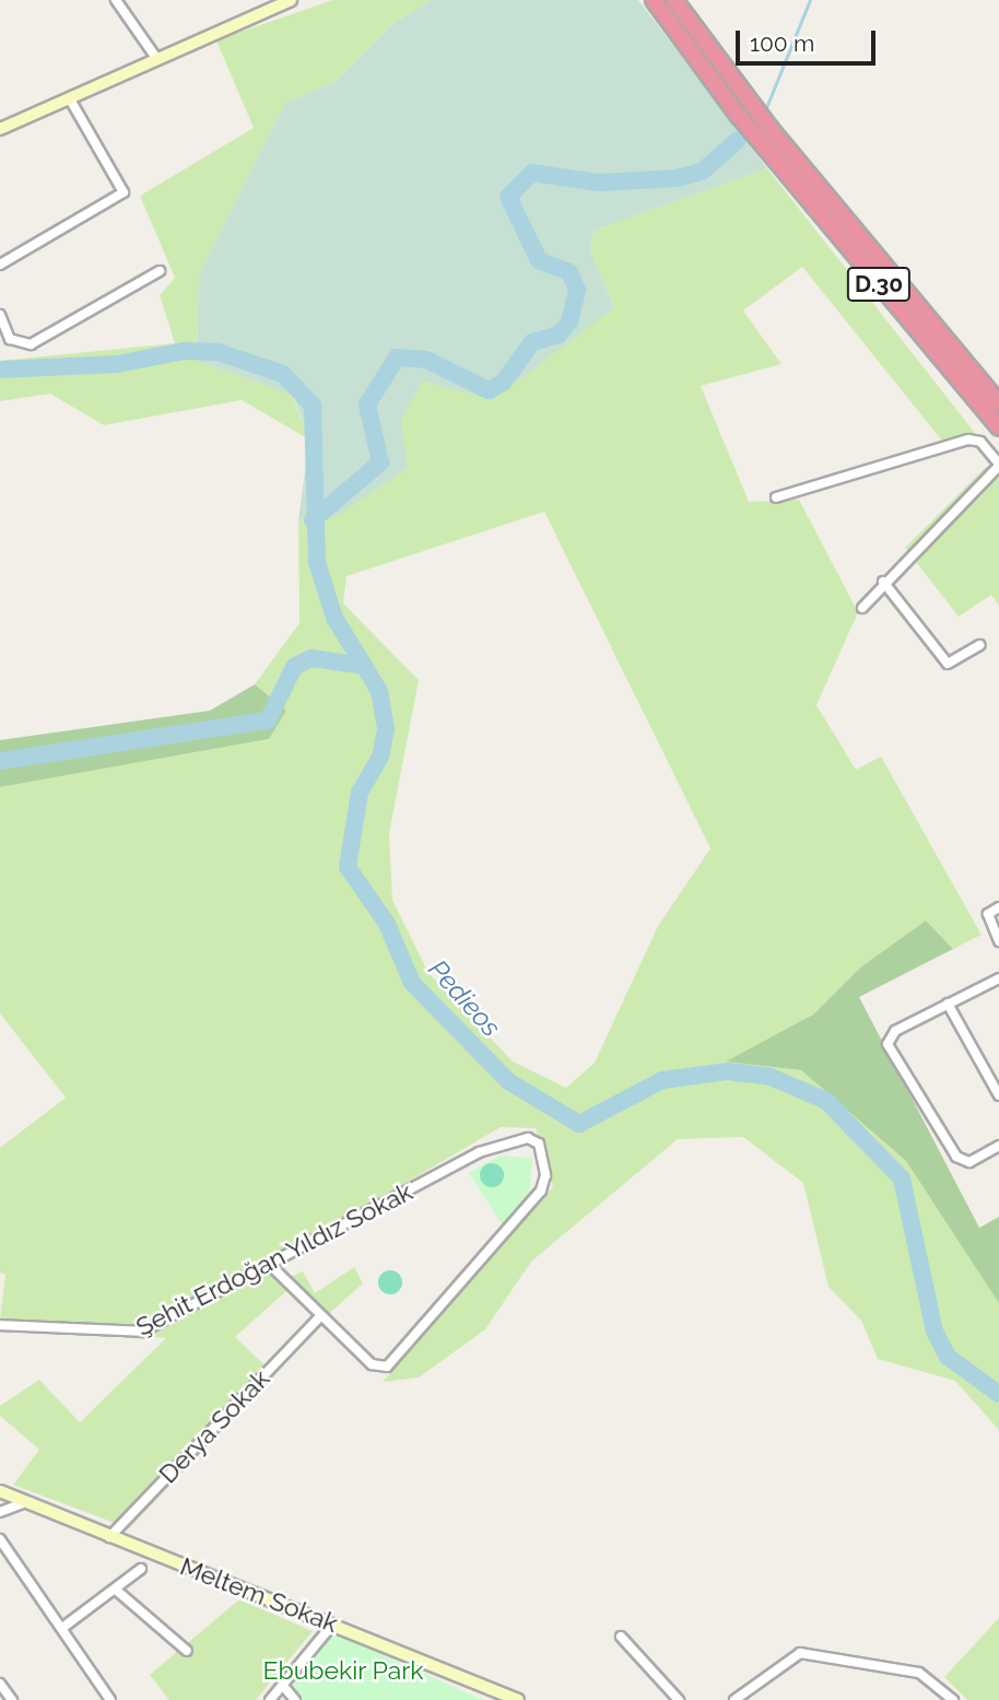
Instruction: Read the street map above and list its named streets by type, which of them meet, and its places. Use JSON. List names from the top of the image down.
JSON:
{
  "streets": {
    "highway": ["D.30"],
    "main road": ["Meltem Sokak"],
    "street": ["Şehit Erdoğan Yıldız Sokak", "Derya Sokak"]
  },
  "crossings": [
    ["Şehit Erdoğan Yıldız Sokak", "Derya Sokak"],
    ["Derya Sokak", "Meltem Sokak"]
  ],
  "water": ["Pedieos"],
  "parks": ["Ebubekir Park"],
  "scale_bar": "100 m"
}
